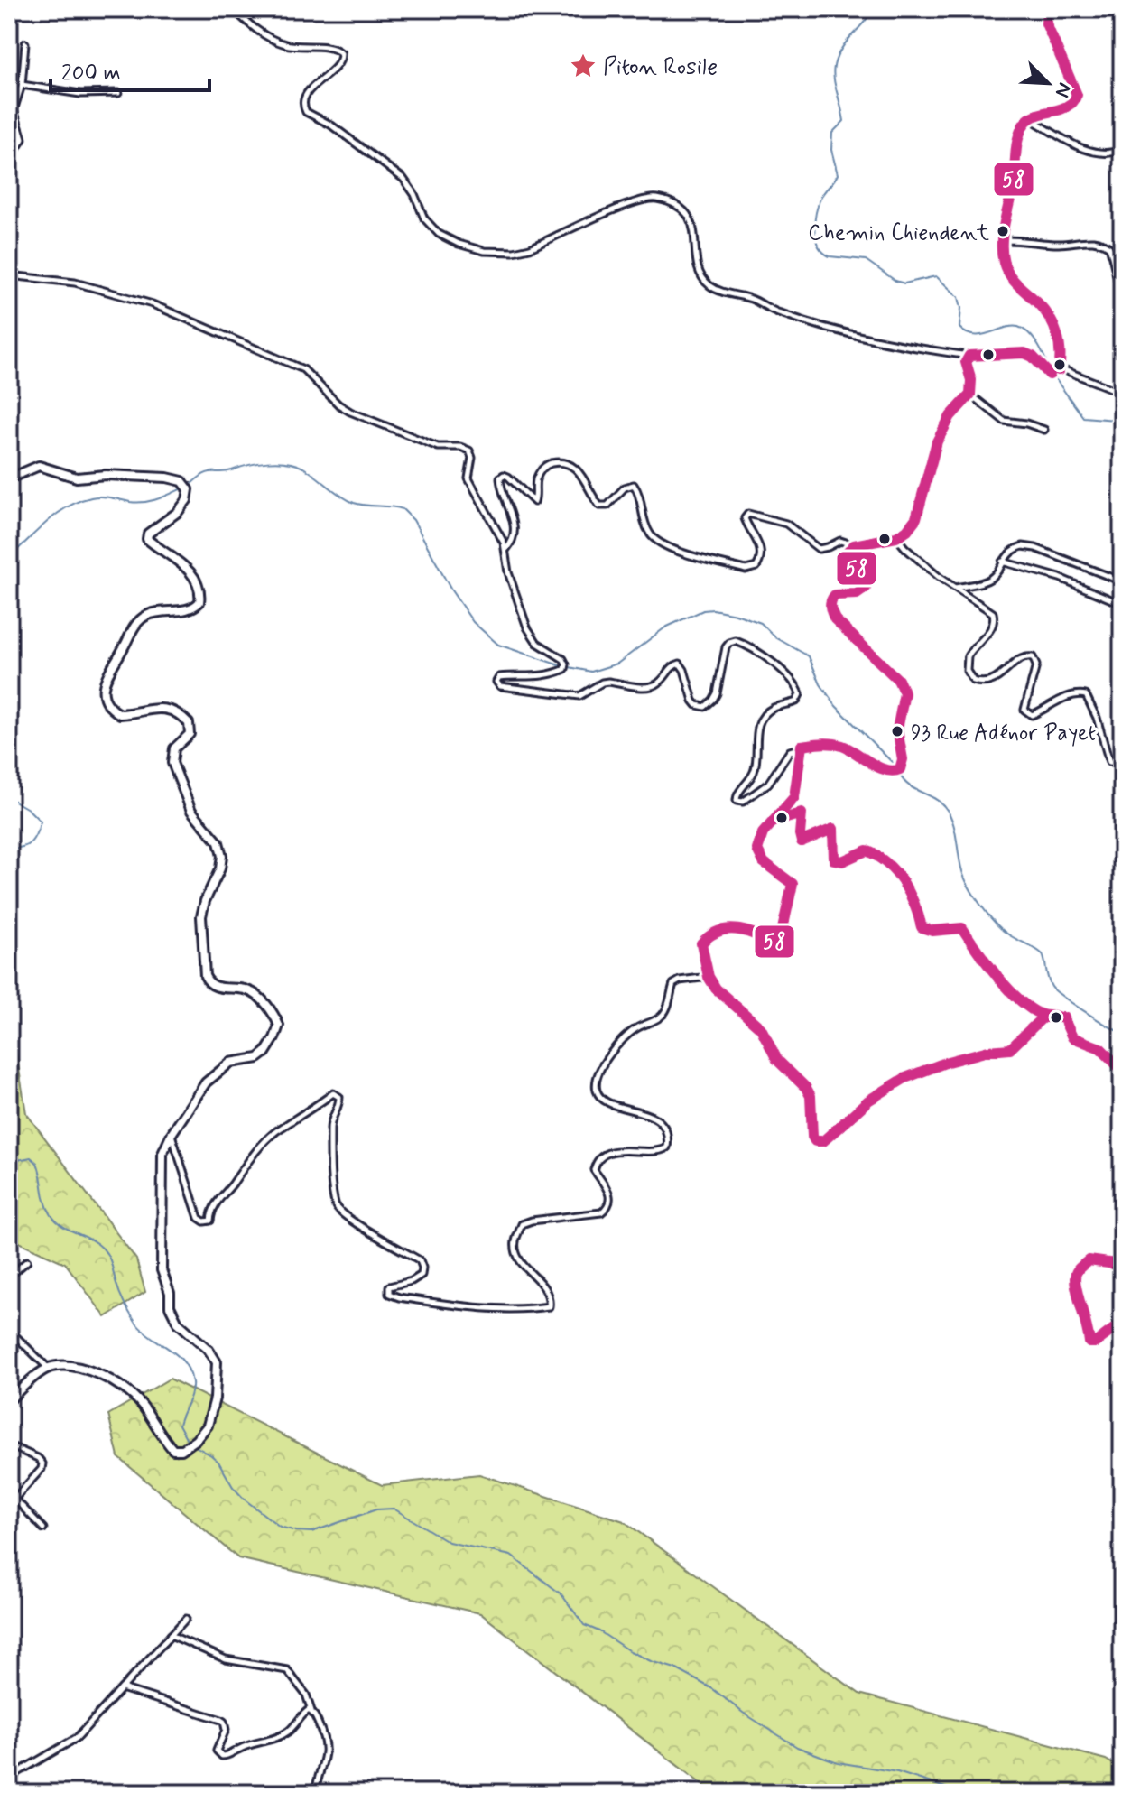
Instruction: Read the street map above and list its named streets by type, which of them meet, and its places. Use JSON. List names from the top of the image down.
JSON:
{
  "places": {
    "place": ["Piton Rosile"],
    "other": ["Chemin Chiendent", "93 Rue Adénor Payet"]
  },
  "lines": ["transit line 58"],
  "scale_bar": "200 m",
  "north": "bottom right"
}
